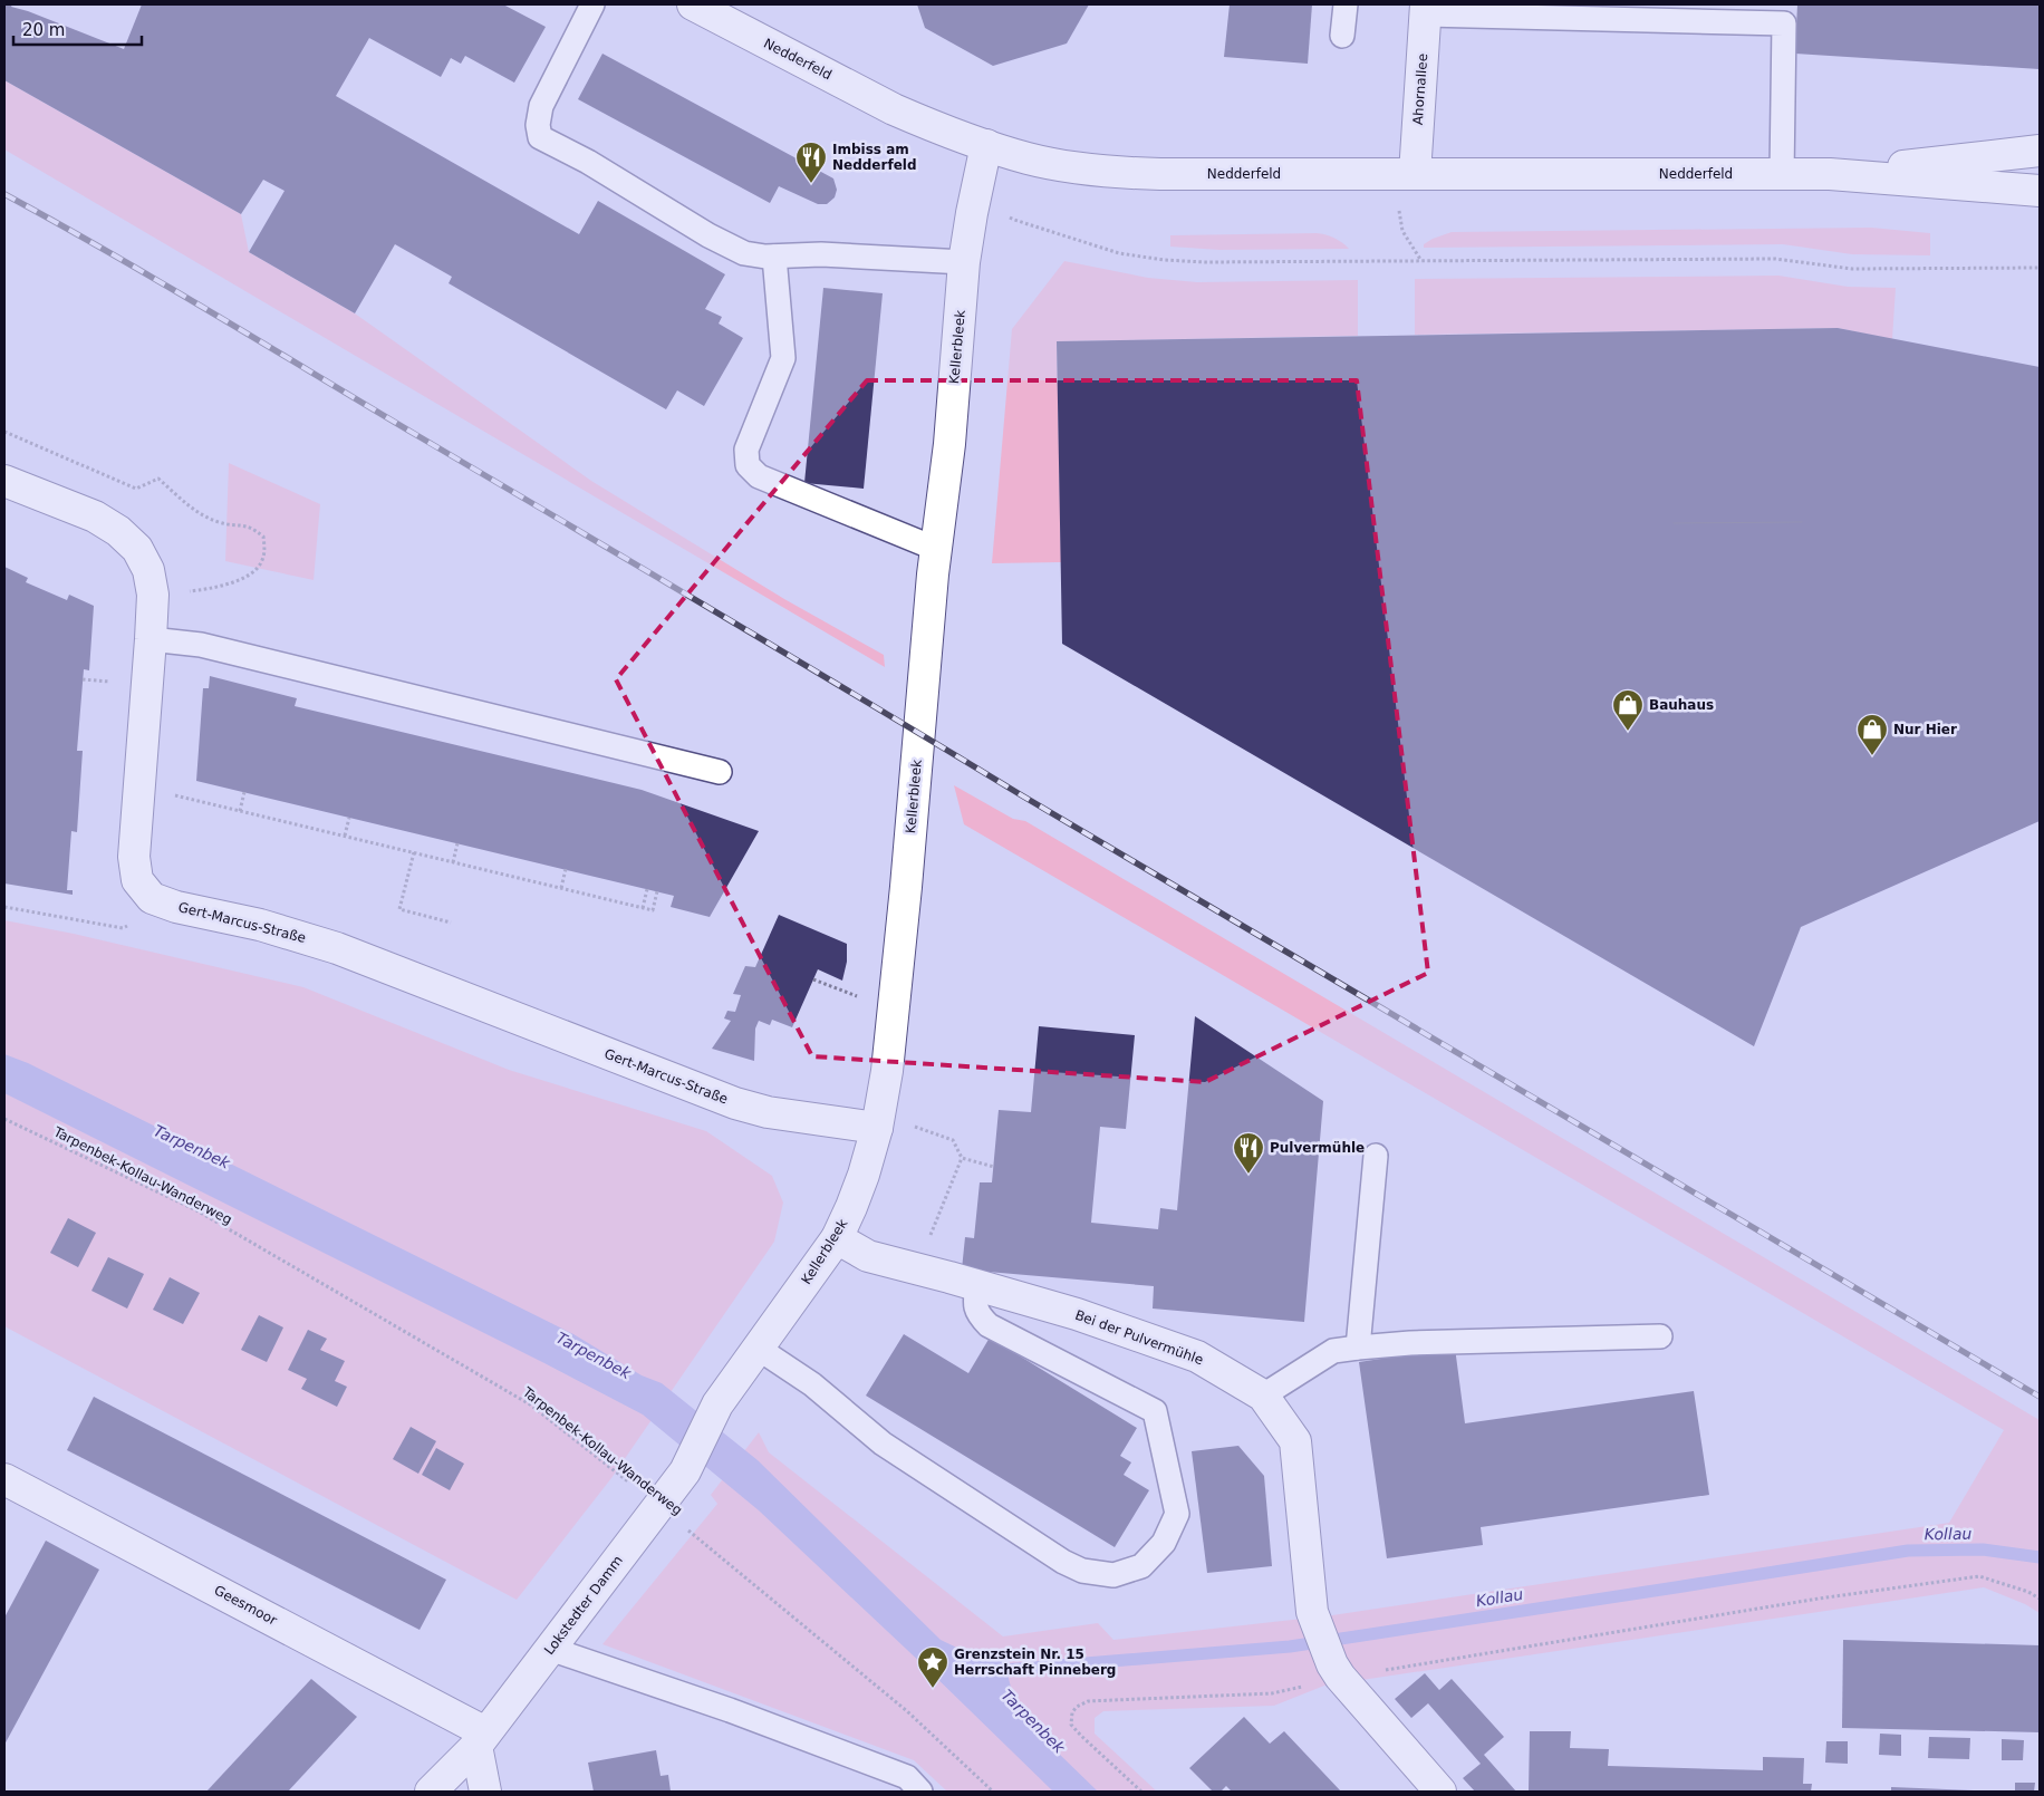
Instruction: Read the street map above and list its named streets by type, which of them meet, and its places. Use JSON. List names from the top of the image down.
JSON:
{
  "streets": {
    "street": [
      "Nedderfeld",
      "Ahornallee",
      "Kellerbleek",
      "Gert-Marcus-Straße",
      "Bei der Pulvermühle",
      "Geesmoor",
      "Lokstedter Damm"
    ],
    "path": ["Tarpenbek-Kollau-Wanderweg"]
  },
  "crossings": [
    ["Nedderfeld", "Ahornallee"],
    ["Nedderfeld", "Kellerbleek"],
    ["Kellerbleek", "Gert-Marcus-Straße"],
    ["Kellerbleek", "Bei der Pulvermühle"],
    ["Kellerbleek", "Lokstedter Damm"],
    ["Tarpenbek-Kollau-Wanderweg", "Lokstedter Damm"],
    ["Geesmoor", "Lokstedter Damm"]
  ],
  "water": ["Tarpenbek", "Kollau"],
  "places": {
    "restaurant": ["Imbiss am Nedderfeld", "Pulvermühle"],
    "shop": ["Bauhaus", "Nur Hier"],
    "place": ["Grenzstein Nr. 15 Herrschaft Pinneberg"]
  },
  "scale_bar": "20 m"
}
